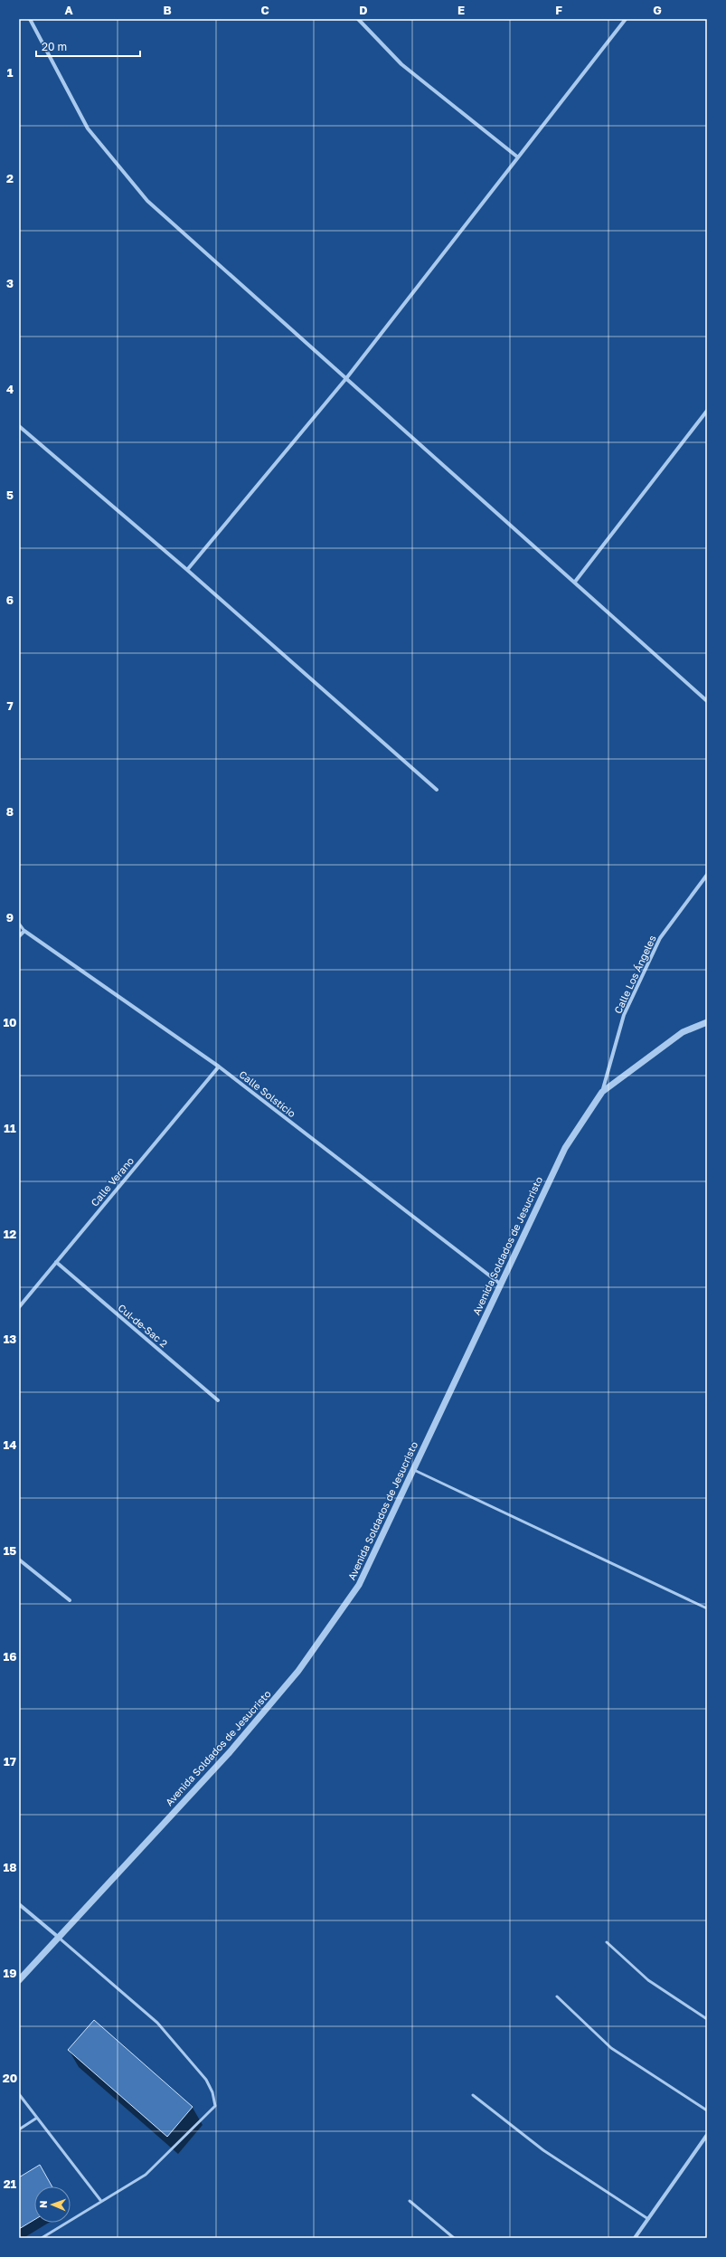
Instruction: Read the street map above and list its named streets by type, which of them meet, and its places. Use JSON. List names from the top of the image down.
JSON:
{
  "streets": {
    "street": [
      "Calle Los Ángeles",
      "Calle Solsticio",
      "Calle Verano",
      "Avenida Soldados de Jesucristo",
      "Cul-de-Sac 2"
    ]
  },
  "crossings": [
    ["Calle Los Ángeles", "Avenida Soldados de Jesucristo"],
    ["Calle Solsticio", "Calle Verano"],
    ["Calle Solsticio", "Avenida Soldados de Jesucristo"],
    ["Calle Verano", "Cul-de-Sac 2"]
  ],
  "scale_bar": "20 m",
  "north": "left",
  "grid": {
    "columns": [
      "A",
      "B",
      "C",
      "D",
      "E",
      "F",
      "G"
    ],
    "rows": [
      "1",
      "2",
      "3",
      "4",
      "5",
      "6",
      "7",
      "8",
      "9",
      "10",
      "11",
      "12",
      "13",
      "14",
      "15",
      "16",
      "17",
      "18",
      "19",
      "20",
      "21"
    ]
  }
}
